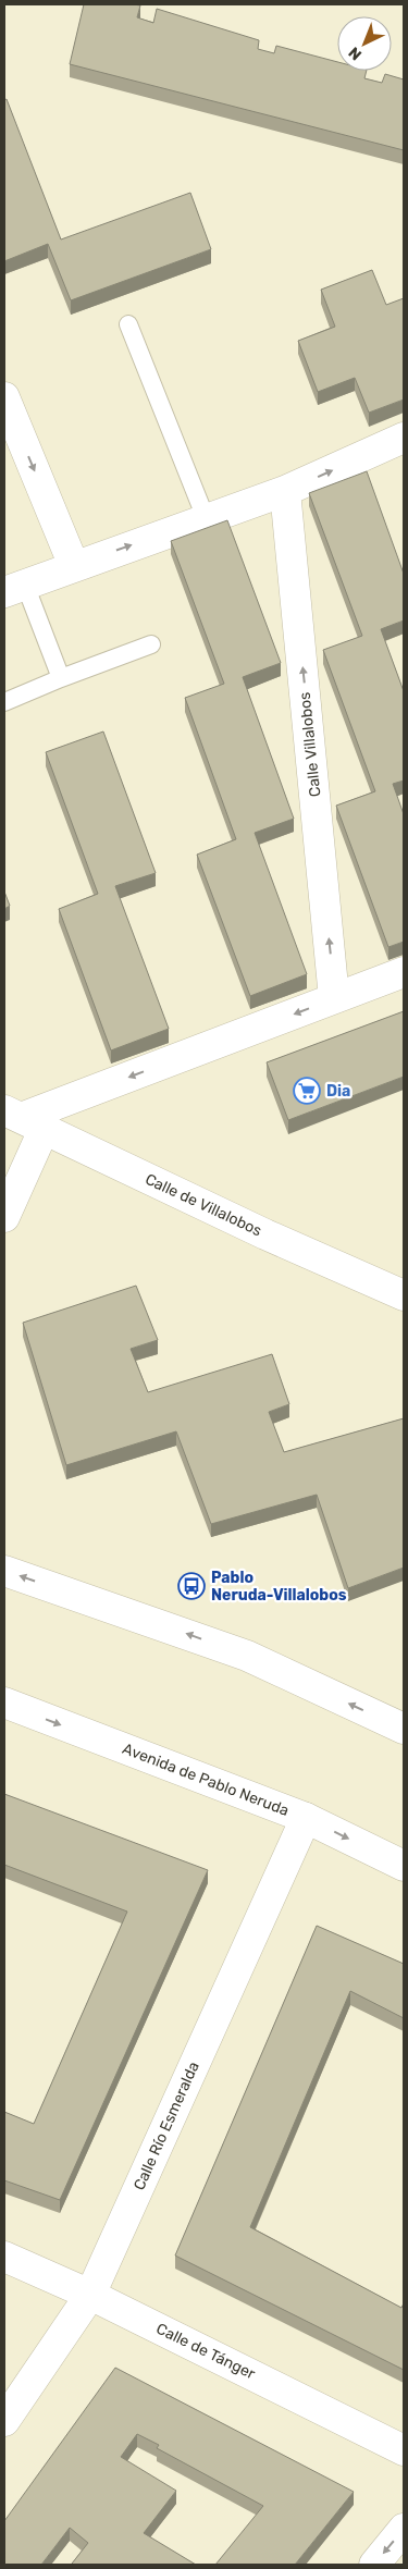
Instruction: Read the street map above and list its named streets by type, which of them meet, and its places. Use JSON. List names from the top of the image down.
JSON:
{
  "streets": {
    "street": [
      "Calle Villalobos",
      "Calle de Villalobos",
      "Avenida de Pablo Neruda",
      "Calle Río Esmeralda",
      "Calle de Tánger"
    ]
  },
  "crossings": [
    ["Avenida de Pablo Neruda", "Calle Río Esmeralda"],
    ["Calle Río Esmeralda", "Calle de Tánger"]
  ],
  "one_way": ["Calle Villalobos"],
  "places": {
    "supermarket": ["Dia"],
    "bus stop": ["Pablo Neruda-Villalobos"]
  },
  "north": "bottom left"
}
